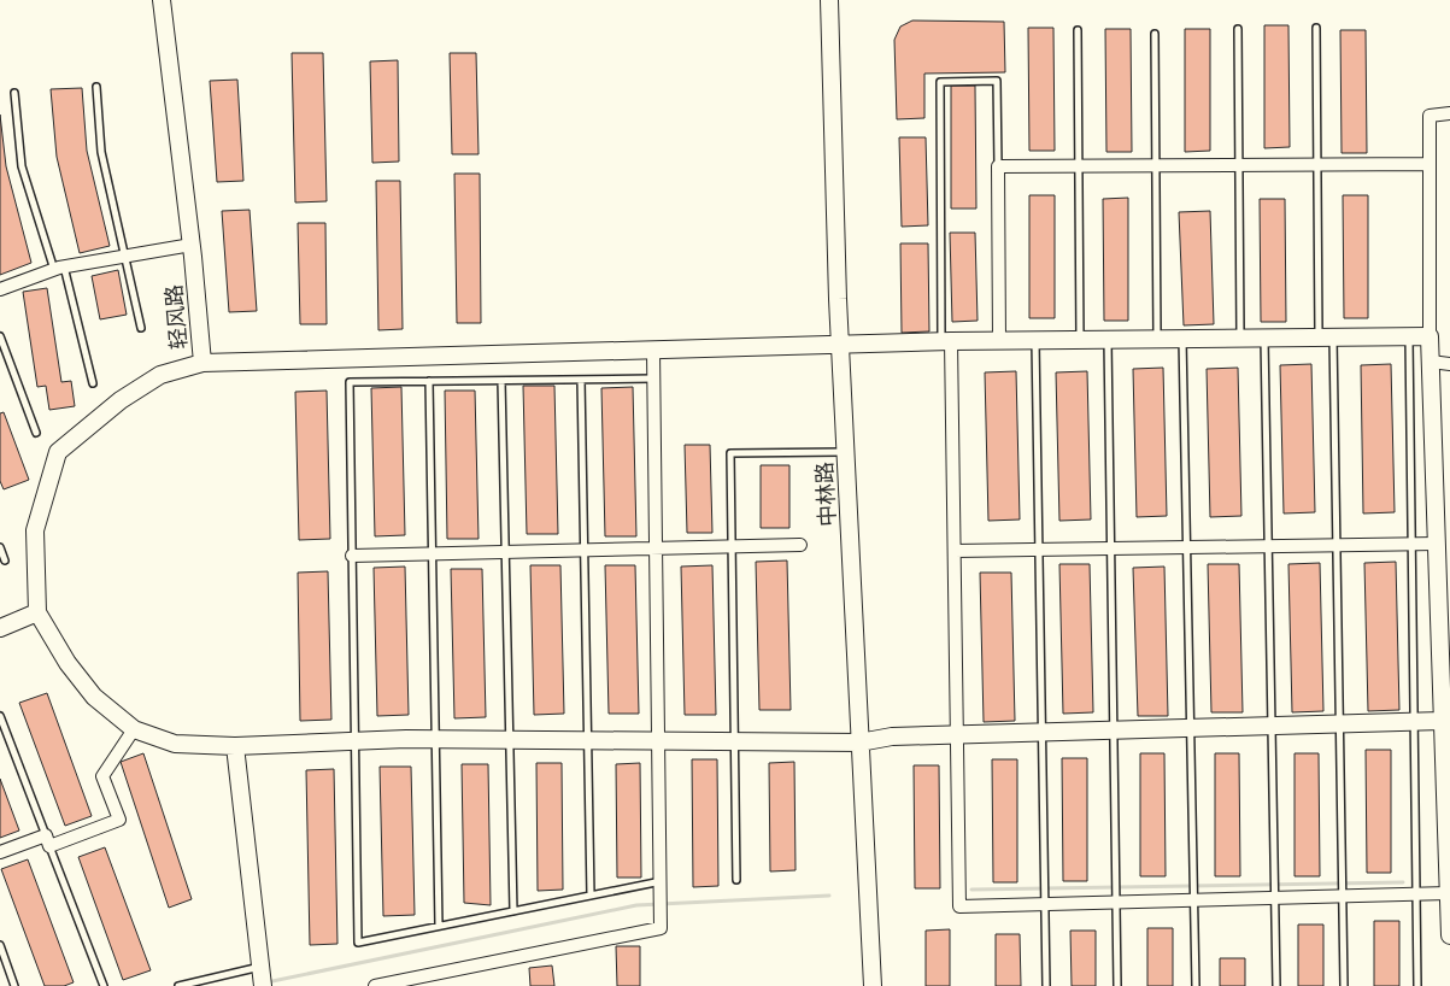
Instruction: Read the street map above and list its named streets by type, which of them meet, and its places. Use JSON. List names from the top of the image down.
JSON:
{
  "streets": {
    "street": ["轻风路", "中林路"]
  }
}
